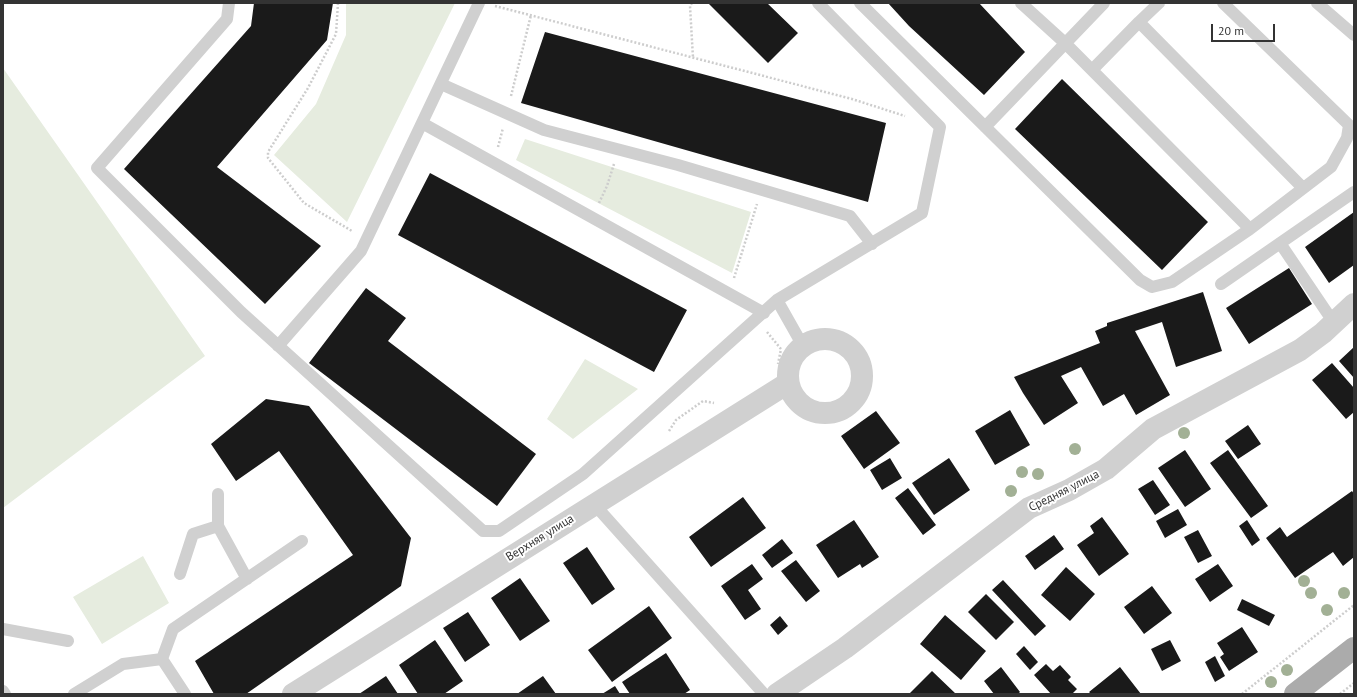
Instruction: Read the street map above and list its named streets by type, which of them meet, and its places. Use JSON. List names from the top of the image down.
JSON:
{
  "streets": {
    "street": ["Средняя улица", "Верхняя улица"]
  },
  "scale_bar": "20 m"
}
